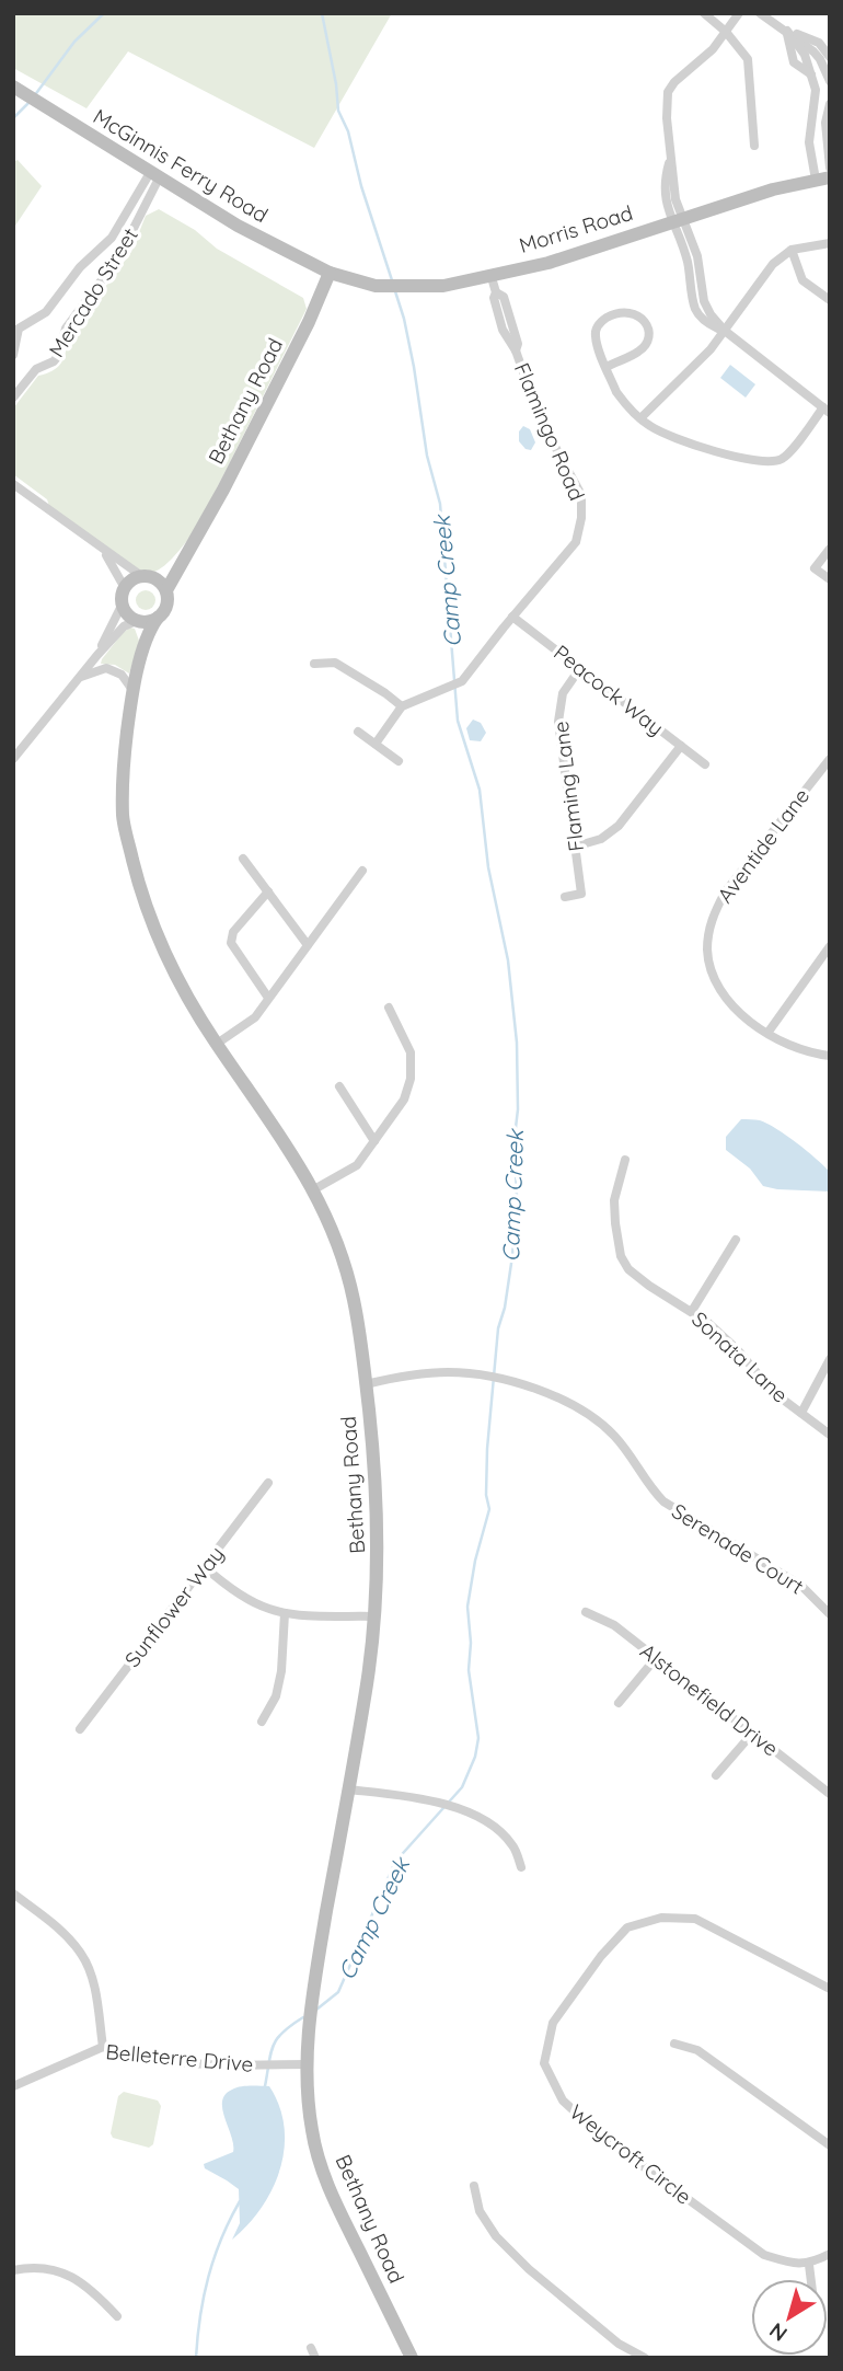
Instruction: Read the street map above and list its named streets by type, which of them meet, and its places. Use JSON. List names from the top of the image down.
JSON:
{
  "streets": {
    "street": [
      "McGinnis Ferry Road",
      "Morris Road",
      "Mercado Street",
      "Bethany Road",
      "Flamingo Road",
      "Peacock Way",
      "Flaming Lane",
      "Aventide Lane",
      "Sonata Lane",
      "Serenade Court",
      "Sunflower Way",
      "Alstonefield Drive",
      "Belleterre Drive",
      "Weycroft Circle"
    ]
  },
  "crossings": [
    ["McGinnis Ferry Road", "Morris Road"],
    ["McGinnis Ferry Road", "Mercado Street"],
    ["McGinnis Ferry Road", "Bethany Road"],
    ["Morris Road", "Bethany Road"],
    ["Morris Road", "Flamingo Road"],
    ["Bethany Road", "Serenade Court"],
    ["Bethany Road", "Belleterre Drive"],
    ["Flamingo Road", "Peacock Way"],
    ["Peacock Way", "Flaming Lane"]
  ],
  "water": ["Camp Creek"],
  "north": "bottom left"
}
